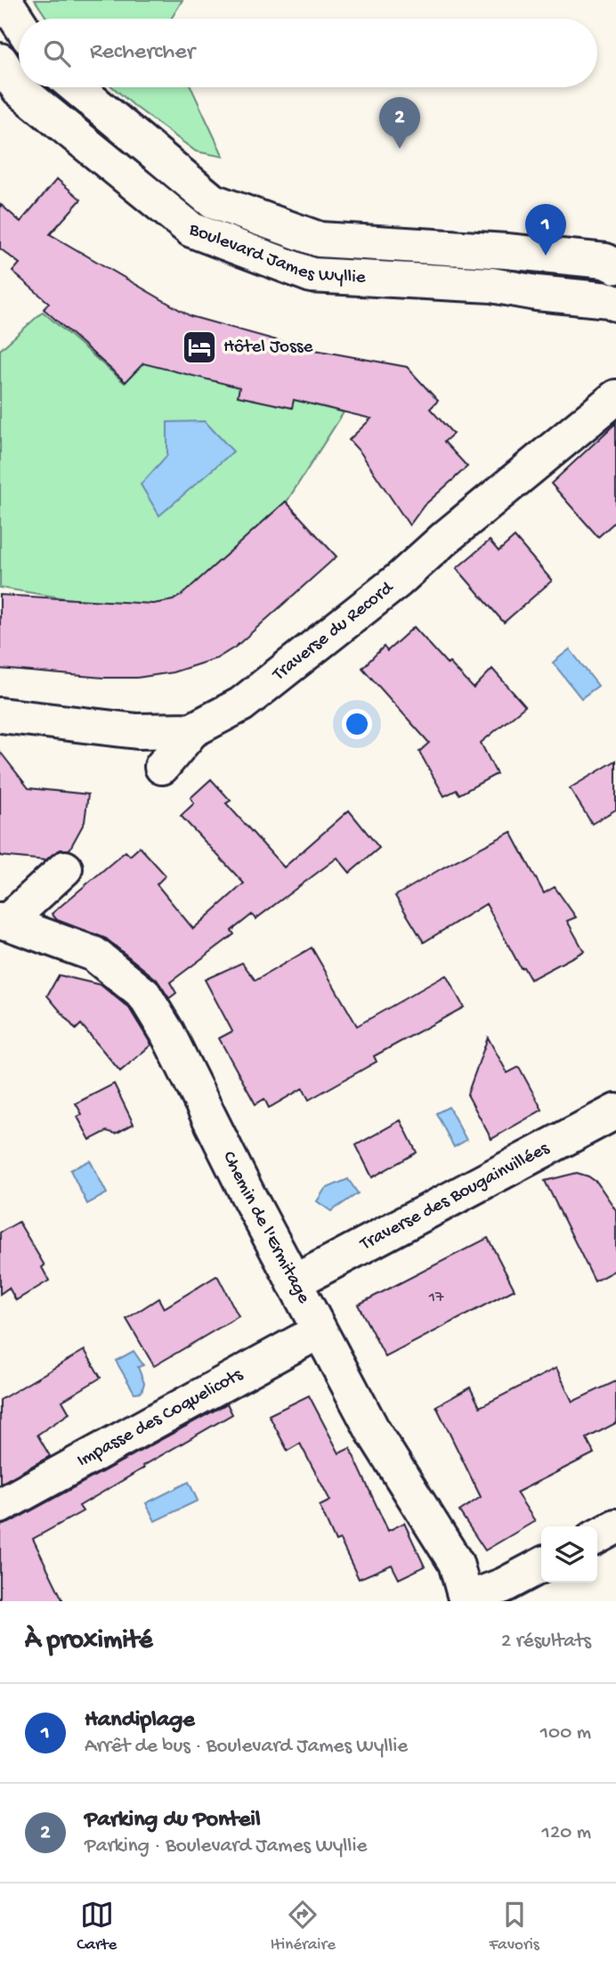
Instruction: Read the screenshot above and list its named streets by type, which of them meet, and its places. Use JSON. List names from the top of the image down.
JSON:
{
  "streets": {
    "street": [
      "Boulevard James Wyllie",
      "Traverse du Record",
      "Traverse des Bougainvillées",
      "Chemin de l'Ermitage",
      "Impasse des Coquelicots"
    ]
  },
  "crossings": [
    ["Traverse des Bougainvillées", "Chemin de l'Ermitage"],
    ["Chemin de l'Ermitage", "Impasse des Coquelicots"]
  ],
  "places": {
    "hotel": ["Hôtel Josse"]
  },
  "house_numbers": ["17"],
  "page": {
    "search": "Rechercher",
    "pins": ["2", "1"],
    "heading": ["À proximité", "2 résultats"],
    "list": [
      {
        "mark": "1",
        "name": "Handiplage",
        "note": "Arrêt de bus · Boulevard James Wyllie",
        "value": "100 m"
      },
      {
        "mark": "2",
        "name": "Parking du Ponteil",
        "note": "Parking · Boulevard James Wyllie",
        "value": "120 m"
      }
    ],
    "nav": ["Carte", "Itinéraire", "Favoris"]
  }
}
